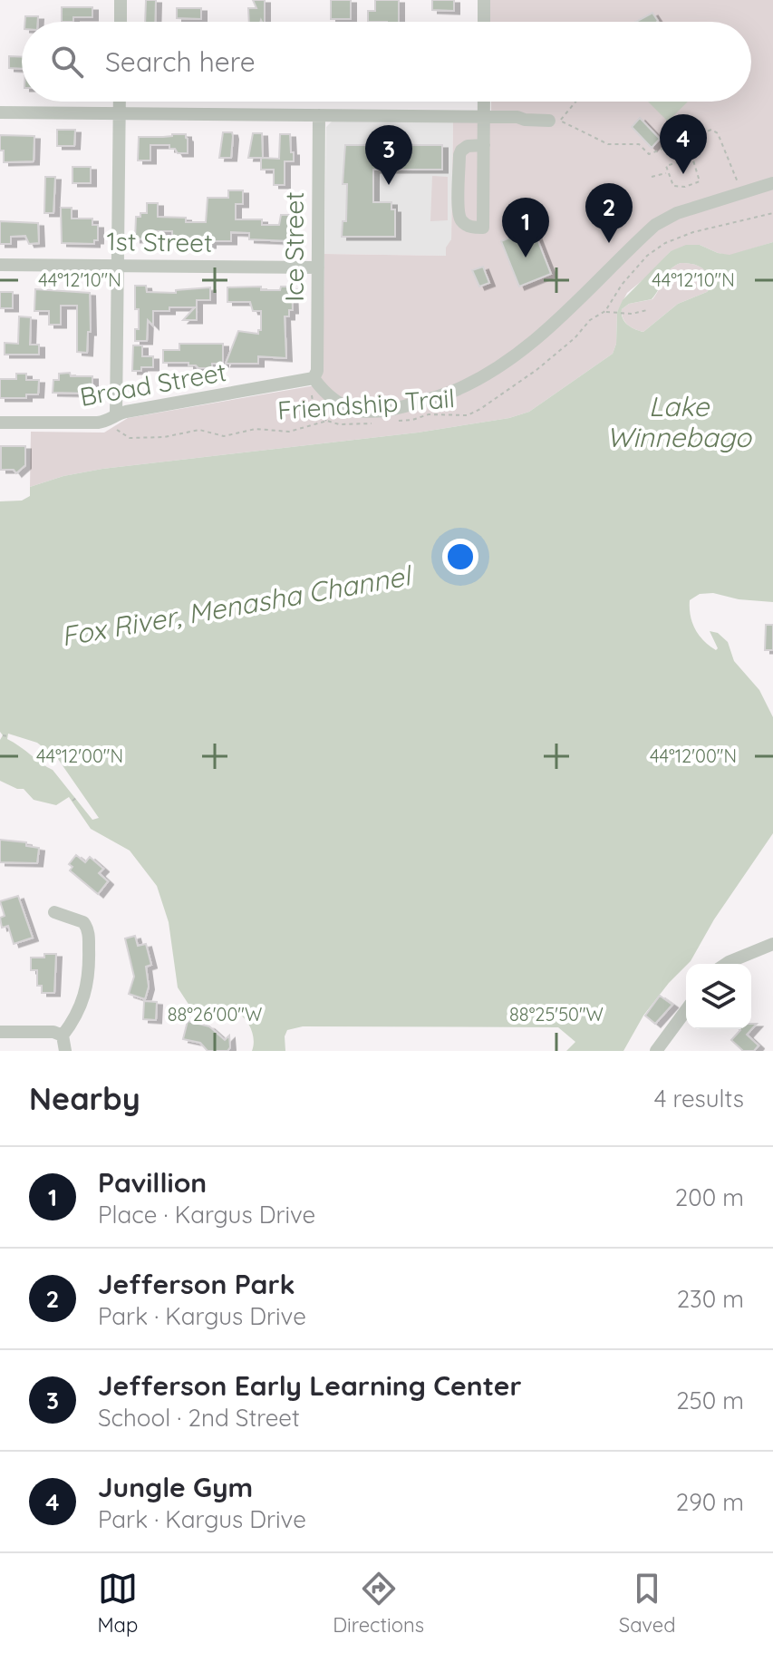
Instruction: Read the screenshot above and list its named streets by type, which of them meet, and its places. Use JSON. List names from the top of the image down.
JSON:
{
  "streets": {
    "street": ["1st Street", "Ice Street", "Broad Street"],
    "path": ["Friendship Trail"]
  },
  "crossings": [
    ["1st Street", "Ice Street"],
    ["Ice Street", "Broad Street"],
    ["Broad Street", "Friendship Trail"]
  ],
  "water": ["Lake Winnebago", "Fox River, Menasha Channel"],
  "page": {
    "search": "Search here",
    "pins": [
      "4",
      "3",
      "2",
      "1"
    ],
    "heading": ["Nearby", "4 results"],
    "list": [
      {
        "mark": "1",
        "name": "Pavillion",
        "note": "Place · Kargus Drive",
        "value": "200 m"
      },
      {
        "mark": "2",
        "name": "Jefferson Park",
        "note": "Park · Kargus Drive",
        "value": "230 m"
      },
      {
        "mark": "3",
        "name": "Jefferson Early Learning Center",
        "note": "School · 2nd Street",
        "value": "250 m"
      },
      {
        "mark": "4",
        "name": "Jungle Gym",
        "note": "Park · Kargus Drive",
        "value": "290 m"
      }
    ],
    "nav": ["Map", "Directions", "Saved"]
  },
  "coordinates": [
    "44°12'10\"N",
    "44°12'00\"N",
    "88°26'00\"W",
    "88°25'50\"W"
  ]
}
